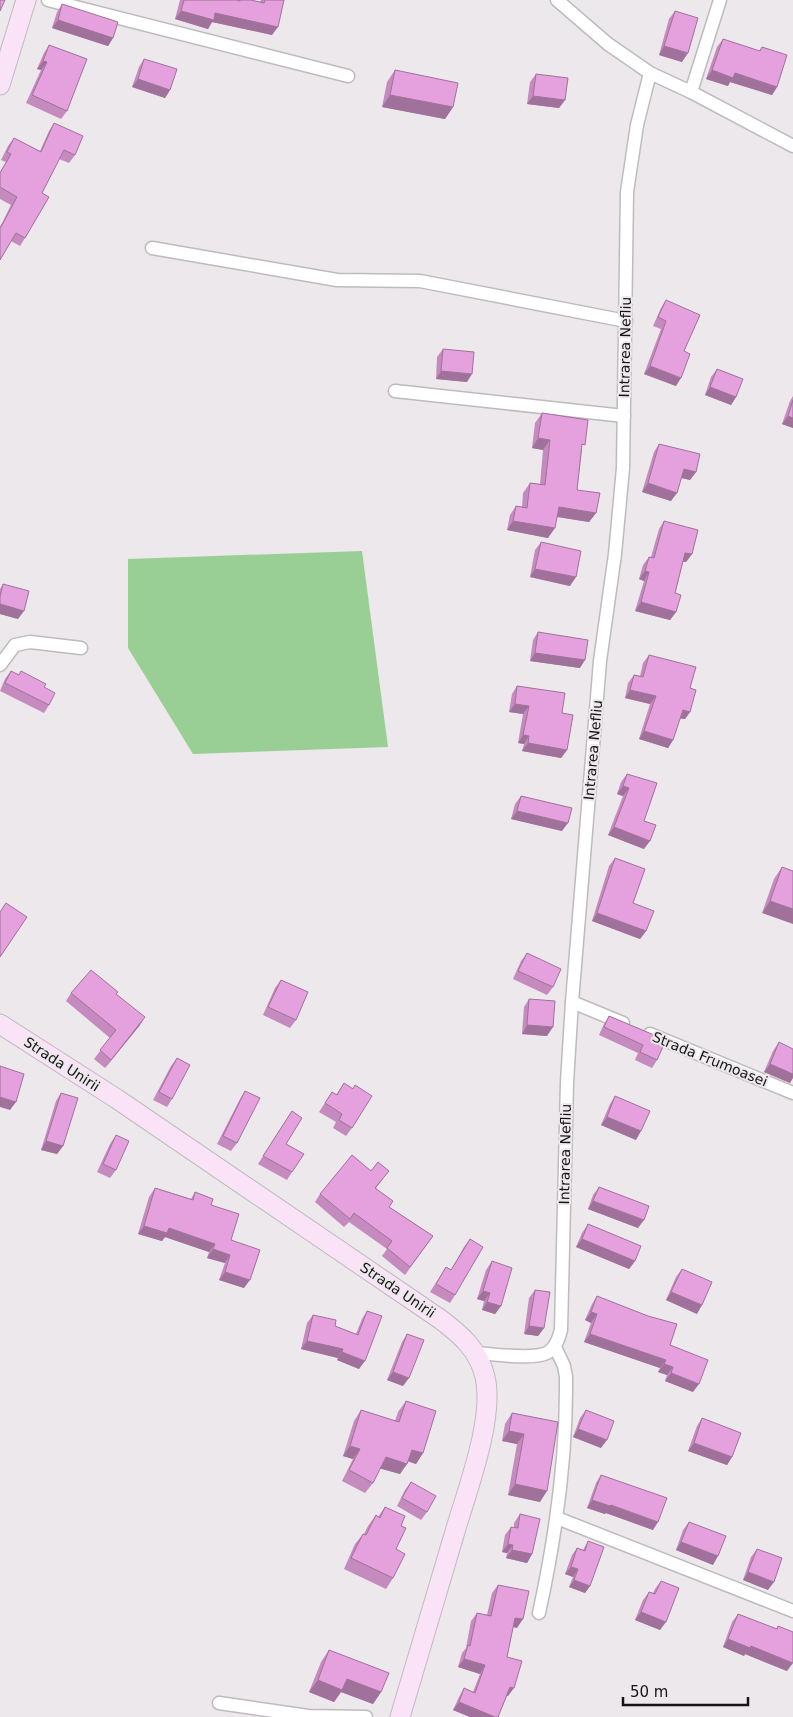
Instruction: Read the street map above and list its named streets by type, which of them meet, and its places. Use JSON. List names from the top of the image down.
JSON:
{
  "streets": {
    "main road": ["Strada Unirii"],
    "street": ["Intrarea Nefliu", "Strada Frumoasei"]
  },
  "crossings": [
    ["Intrarea Nefliu", "Strada Frumoasei"]
  ],
  "scale_bar": "50 m"
}
